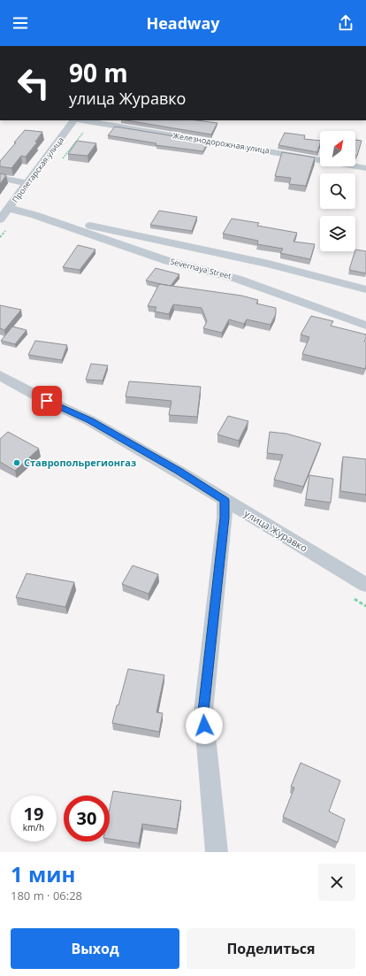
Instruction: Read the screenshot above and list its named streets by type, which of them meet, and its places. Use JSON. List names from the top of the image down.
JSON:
{
  "streets": {
    "street": [
      "Железнодорожная улица",
      "Пролетарская улица",
      "Severnaya Street",
      "улица Журавко"
    ]
  },
  "crossings": [
    ["Пролетарская улица", "Severnaya Street"]
  ],
  "places": ["Ставропольрегионгаз"],
  "north": "top right",
  "page": {
    "header": "Headway",
    "turn": ["90 m", "улица Журавко"],
    "speed": "19 km/h",
    "limit": "30",
    "heading": ["1 мин", "180 m · 06:28"],
    "buttons": ["Выход", "Поделиться"]
  }
}
